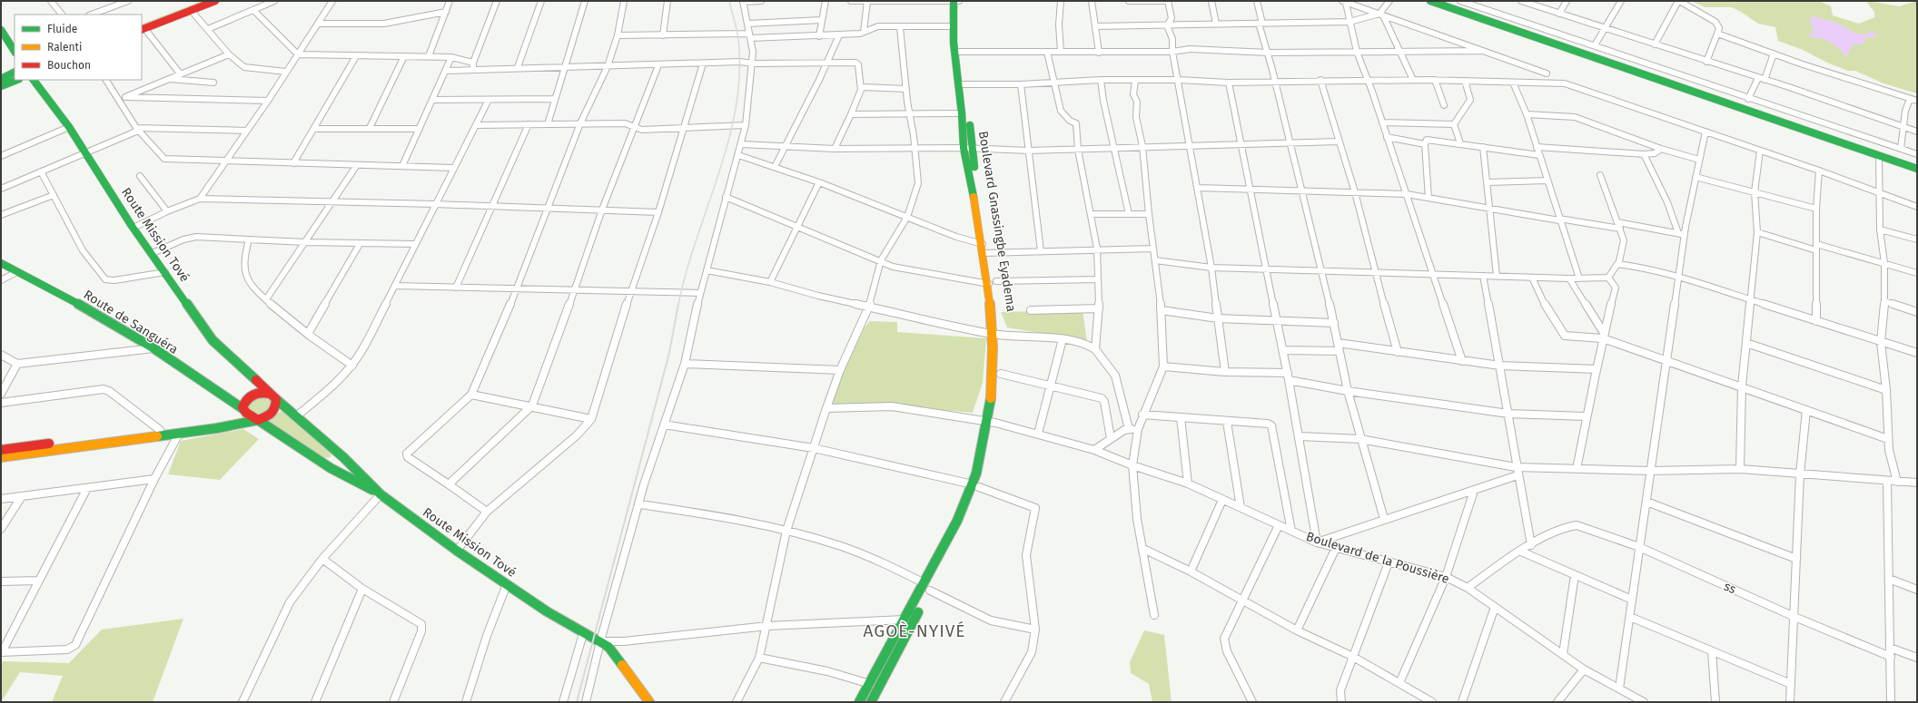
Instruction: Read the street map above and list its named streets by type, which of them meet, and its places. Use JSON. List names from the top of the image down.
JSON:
{
  "streets": {
    "main road": ["Boulevard Gnassingbe Eyadema", "Route Mission Tové", "Route de Sanguéra"],
    "street": ["Boulevard de la Poussière", "ss"]
  },
  "crossings": [
    ["Boulevard Gnassingbe Eyadema", "Boulevard de la Poussière"]
  ],
  "districts": ["AGOÈ-NYIVÉ"],
  "legend": ["Fluide", "Ralenti", "Bouchon"]
}
